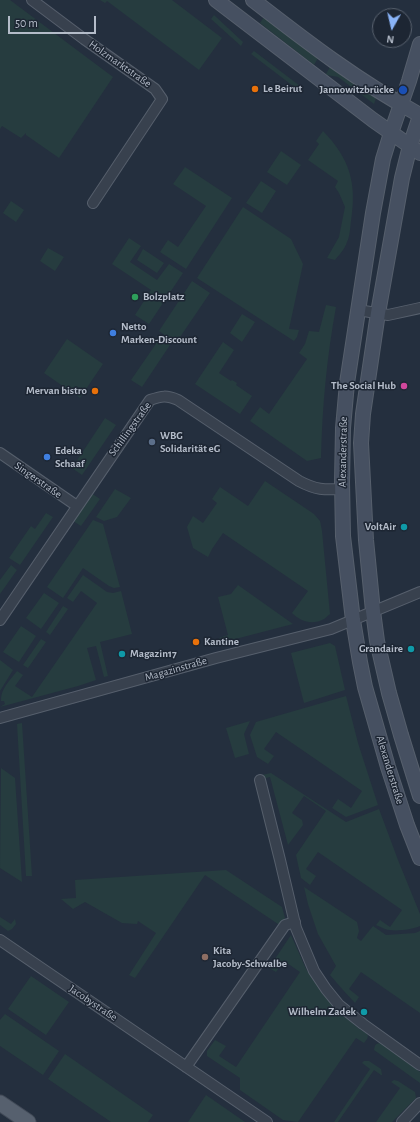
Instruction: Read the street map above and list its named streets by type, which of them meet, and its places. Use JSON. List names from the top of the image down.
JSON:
{
  "streets": {
    "main road": ["Alexanderstraße"],
    "street": [
      "Holzmarktstraße",
      "Schillingstraße",
      "Singerstraße",
      "Magazinstraße",
      "Jacobystraße"
    ]
  },
  "crossings": [
    ["Schillingstraße", "Alexanderstraße"],
    ["Schillingstraße", "Singerstraße"],
    ["Alexanderstraße", "Magazinstraße"]
  ],
  "places": [
    "Le Beirut",
    "Jannowitzbrücke",
    "Bolzplatz",
    "Netto Marken-Discount",
    "The Social Hub",
    "Mervan bistro",
    "WBG Solidarität eG",
    "Edeka Schaaf",
    "VoltAir",
    "Kantine",
    "Grandaire",
    "Magazin17",
    "Kita Jacoby-Schwalbe",
    "Wilhelm Zadek"
  ],
  "scale_bar": "50 m",
  "north": "bottom"
}
